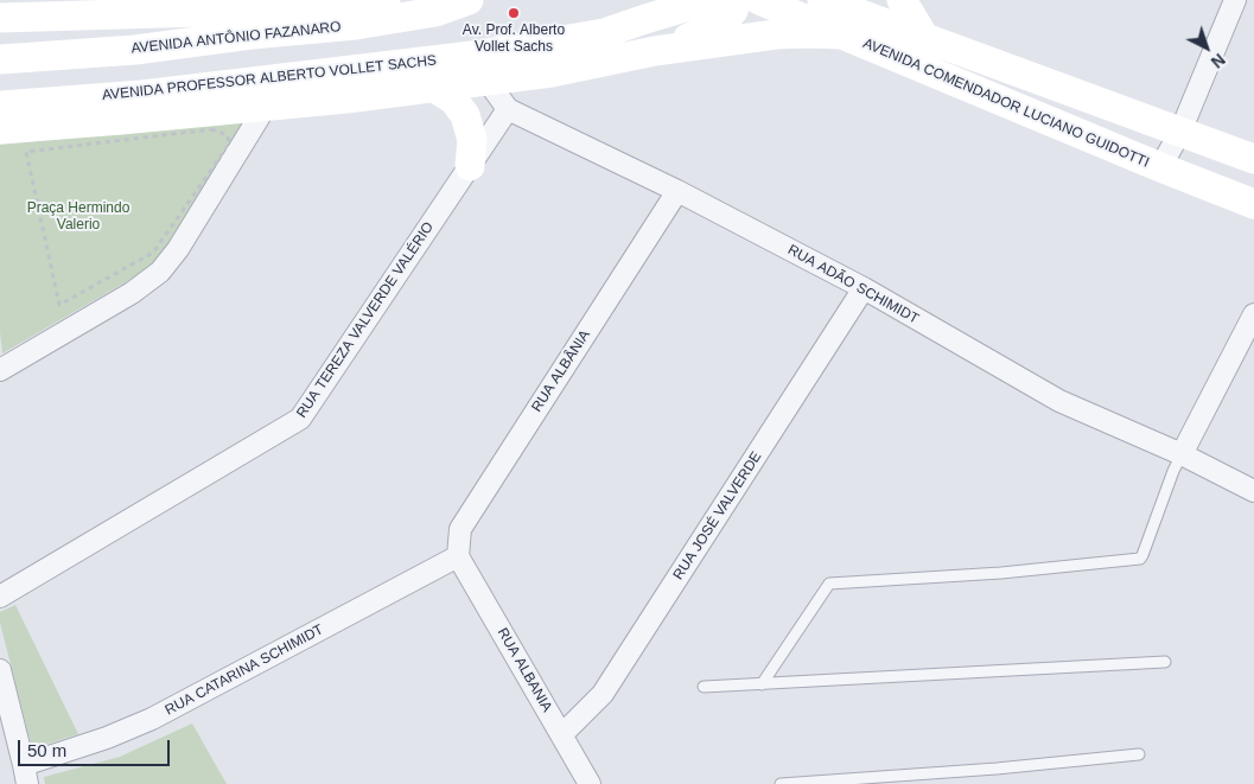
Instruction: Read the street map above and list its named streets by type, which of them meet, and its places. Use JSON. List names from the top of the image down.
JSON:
{
  "streets": {
    "main road": ["AVENIDA ANTÔNIO FAZANARO", "AVENIDA PROFESSOR ALBERTO VOLLET SACHS", "AVENIDA COMENDADOR LUCIANO GUIDOTTI"],
    "street": [
      "RUA ADÃO SCHIMIDT",
      "RUA TEREZA VALVERDE VALÉRIO",
      "RUA ALBÂNIA",
      "RUA JOSÉ VALVERDE",
      "RUA CATARINA SCHIMIDT",
      "RUA ALBANIA"
    ]
  },
  "crossings": [
    ["AVENIDA PROFESSOR ALBERTO VOLLET SACHS", "RUA ADÃO SCHIMIDT"],
    ["RUA ADÃO SCHIMIDT", "RUA TEREZA VALVERDE VALÉRIO"],
    ["RUA ADÃO SCHIMIDT", "RUA ALBÂNIA"],
    ["RUA ADÃO SCHIMIDT", "RUA JOSÉ VALVERDE"],
    ["RUA ALBÂNIA", "RUA CATARINA SCHIMIDT"],
    ["RUA ALBÂNIA", "RUA ALBANIA"],
    ["RUA JOSÉ VALVERDE", "RUA ALBANIA"],
    ["RUA CATARINA SCHIMIDT", "RUA ALBANIA"]
  ],
  "parks": ["Praça Hermindo Valerio"],
  "places": ["Av. Prof. Alberto Vollet Sachs"],
  "scale_bar": "50 m",
  "north": "bottom right"
}
